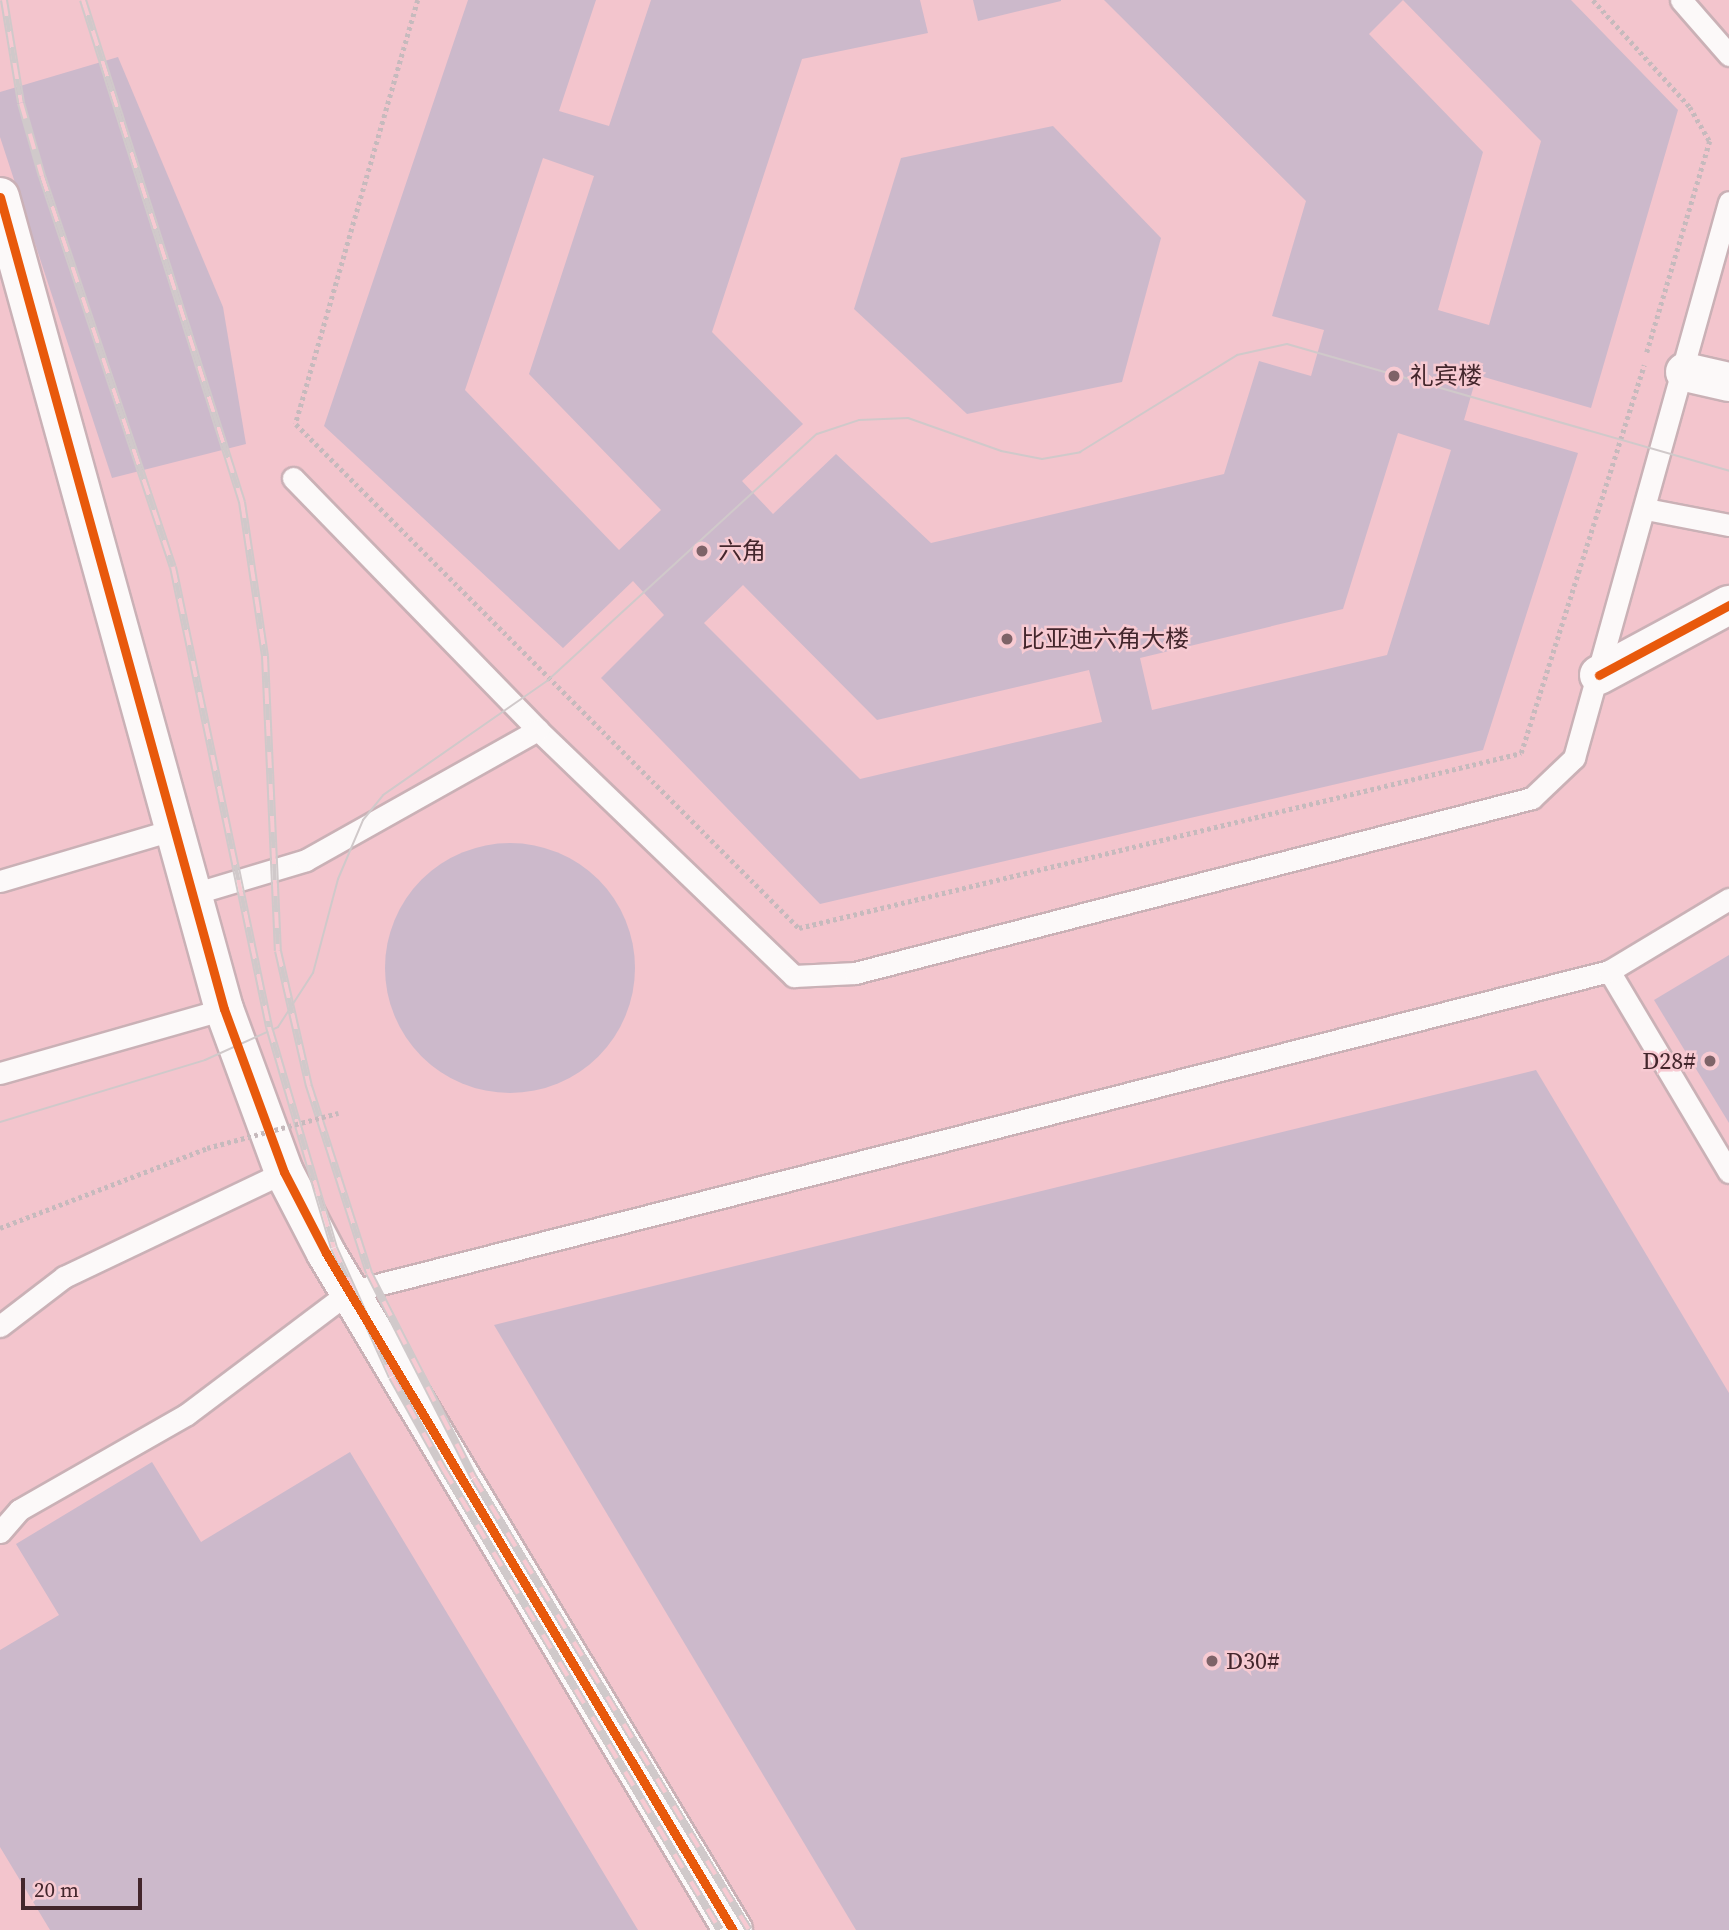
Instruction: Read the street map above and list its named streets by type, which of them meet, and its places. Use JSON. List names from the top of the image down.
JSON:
{
  "places": [
    "礼宾楼",
    "六角",
    "比亚迪六角大楼",
    "D28#",
    "D30#"
  ],
  "scale_bar": "20 m"
}
